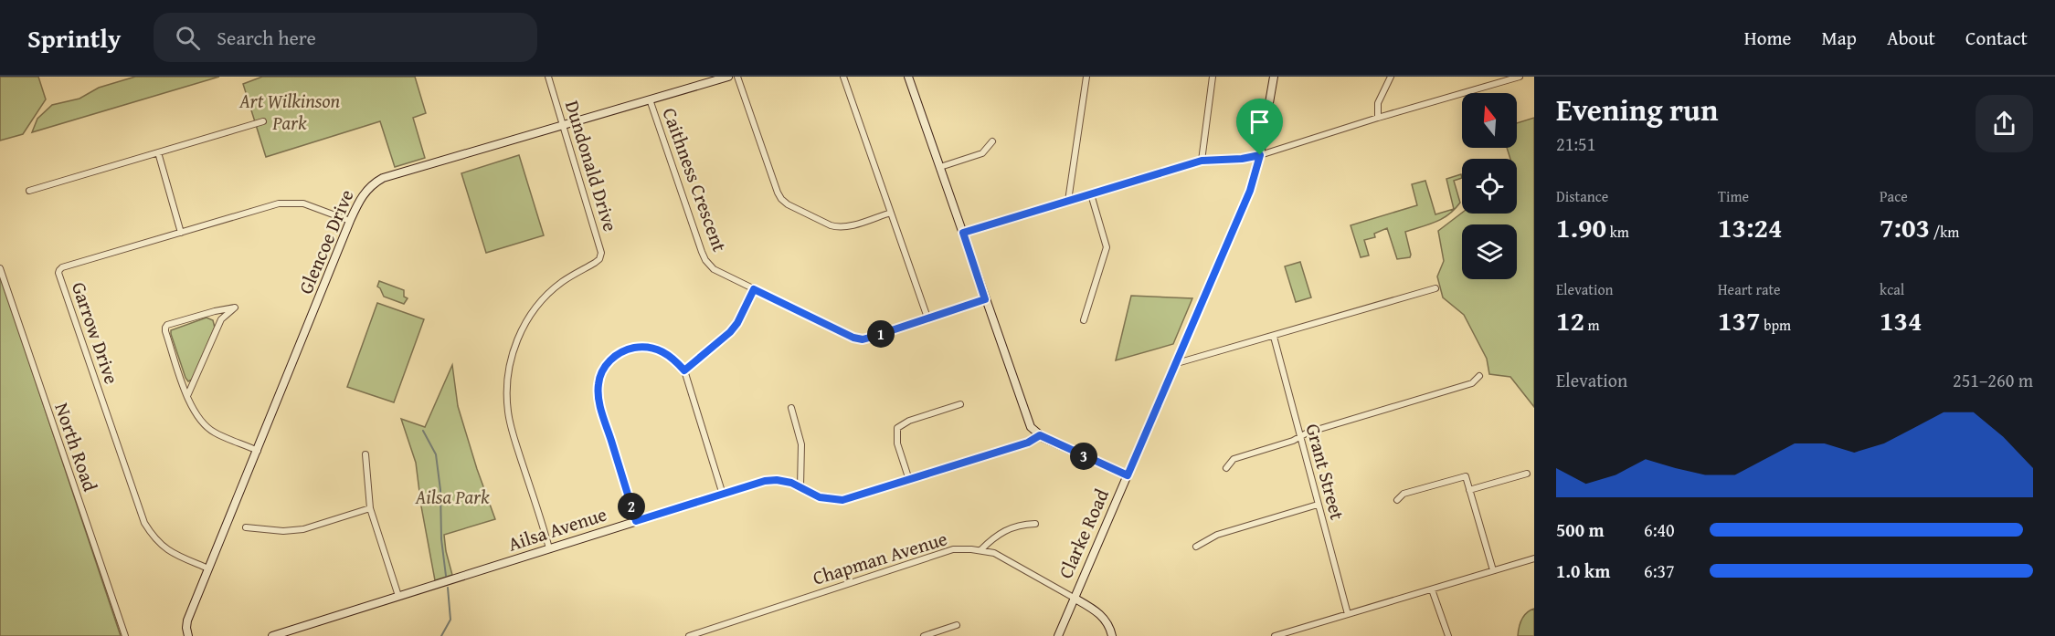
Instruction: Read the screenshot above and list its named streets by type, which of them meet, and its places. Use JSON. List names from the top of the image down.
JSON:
{
  "streets": {
    "street": [
      "Dundonald Drive",
      "Caithness Crescent",
      "Glencoe Drive",
      "Garrow Drive",
      "North Road",
      "Grant Street",
      "Ailsa Avenue",
      "Clarke Road",
      "Chapman Avenue"
    ]
  },
  "crossings": [
    ["Dundonald Drive", "Glencoe Drive"],
    ["Dundonald Drive", "Ailsa Avenue"],
    ["Caithness Crescent", "Glencoe Drive"],
    ["Glencoe Drive", "Garrow Drive"],
    ["Clarke Road", "Chapman Avenue"]
  ],
  "parks": ["Art Wilkinson Park", "Ailsa Park"],
  "north": "top",
  "page": {
    "header": "Sprintly",
    "search": "Search here",
    "nav": [
      "Home",
      "Map",
      "About",
      "Contact"
    ],
    "heading": ["Evening run", "21:51"],
    "stats": [
      ["Distance", "1.90 km"],
      ["Time", "13:24"],
      ["Pace", "7:03 /km"],
      ["Elevation", "12 m"],
      ["Heart rate", "137 bpm"],
      ["kcal", "134"]
    ],
    "pins": ["1", "3", "2"],
    "chart": ["Elevation", "251–260 m"],
    "list": [
      {
        "name": "500 m",
        "note": "6:40"
      },
      {
        "name": "1.0 km",
        "note": "6:37"
      }
    ]
  }
}
